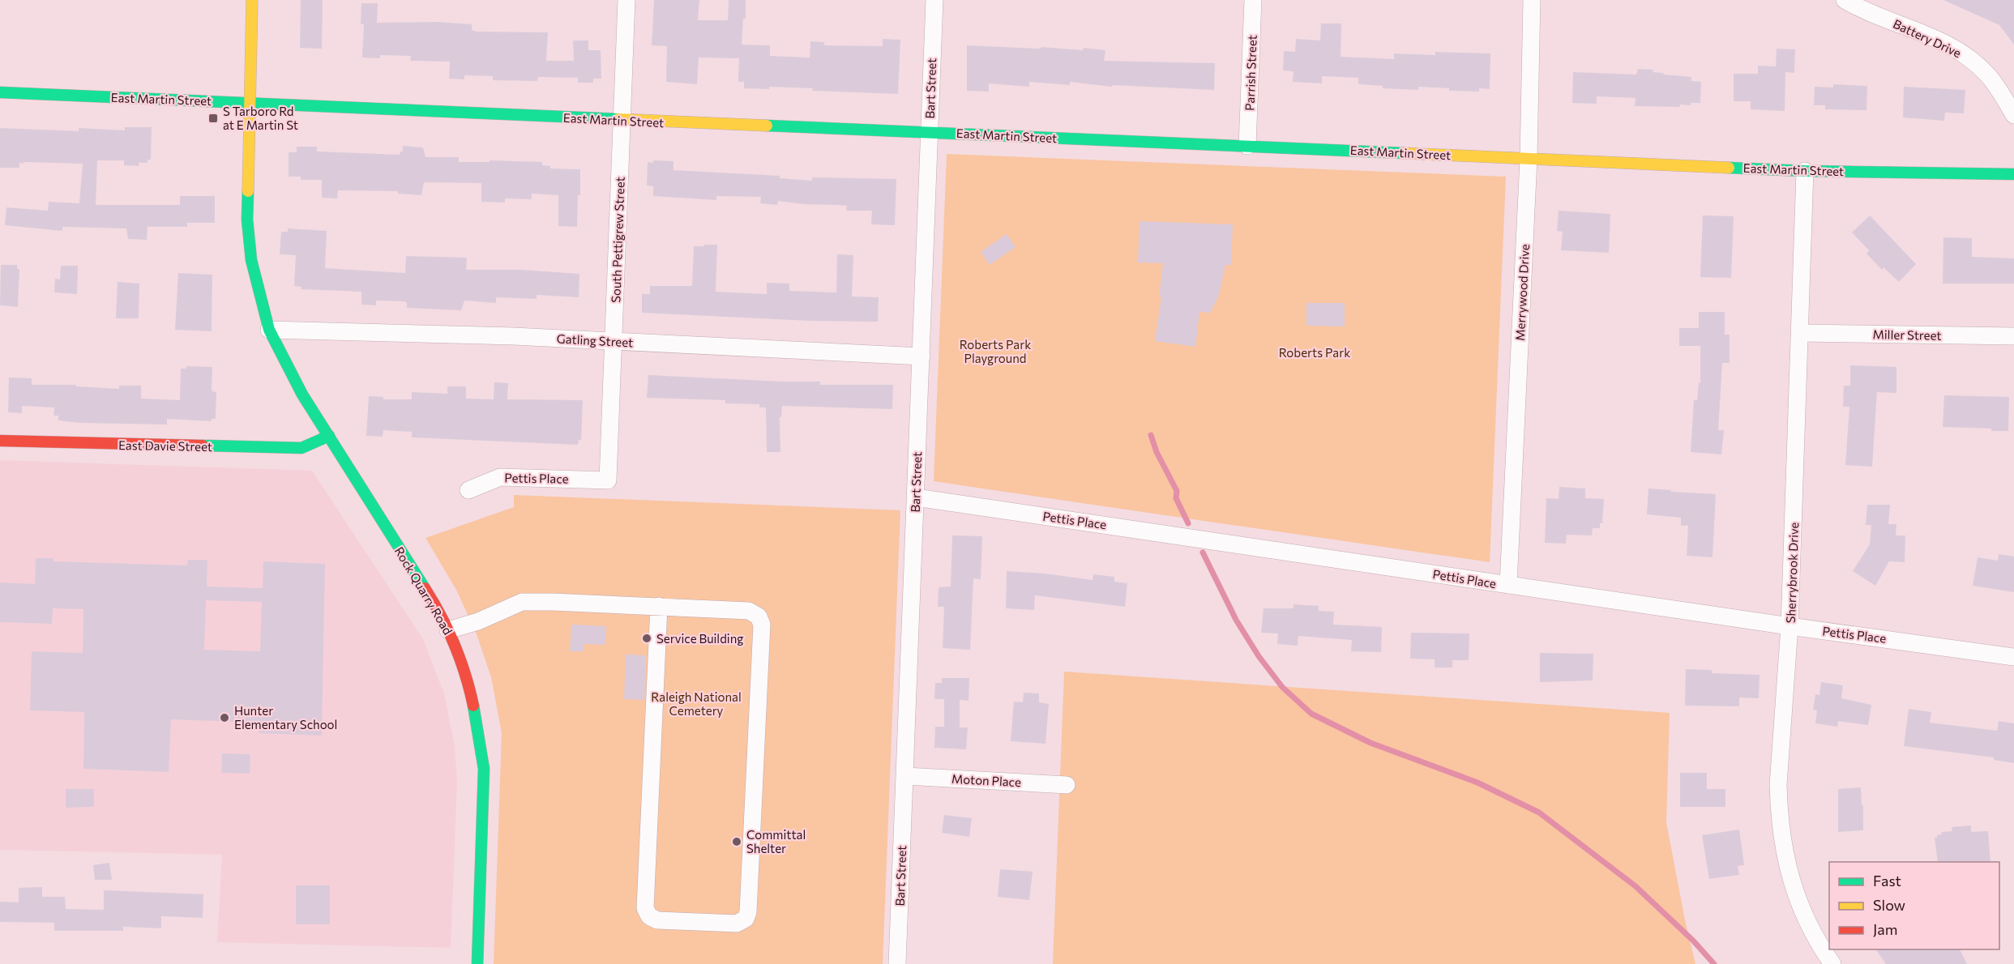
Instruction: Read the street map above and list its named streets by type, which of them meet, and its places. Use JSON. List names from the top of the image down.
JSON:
{
  "streets": {
    "street": [
      "Battery Drive",
      "Parrish Street",
      "Bart Street",
      "East Martin Street",
      "South Pettigrew Street",
      "Merrywood Drive",
      "Miller Street",
      "Gatling Street",
      "East Davie Street",
      "Pettis Place",
      "Sherrybrook Drive",
      "Rock Quarry Road",
      "Moton Place"
    ]
  },
  "crossings": [
    ["Parrish Street", "East Martin Street"],
    ["Bart Street", "East Martin Street"],
    ["Bart Street", "Gatling Street"],
    ["Bart Street", "Pettis Place"],
    ["Bart Street", "Moton Place"],
    ["East Martin Street", "South Pettigrew Street"],
    ["East Martin Street", "Merrywood Drive"],
    ["East Martin Street", "Sherrybrook Drive"],
    ["East Martin Street", "Rock Quarry Road"],
    ["South Pettigrew Street", "Gatling Street"],
    ["South Pettigrew Street", "Pettis Place"],
    ["Merrywood Drive", "Pettis Place"],
    ["Miller Street", "Sherrybrook Drive"],
    ["Gatling Street", "Rock Quarry Road"],
    ["East Davie Street", "Rock Quarry Road"],
    ["Pettis Place", "Sherrybrook Drive"]
  ],
  "parks": ["Roberts Park Playground", "Roberts Park", "Raleigh National Cemetery"],
  "places": {
    "transit": ["S Tarboro Rd at E Martin St"],
    "other": ["Service Building", "Hunter Elementary School", "Committal Shelter"]
  },
  "legend": ["Fast", "Slow", "Jam"]
}
